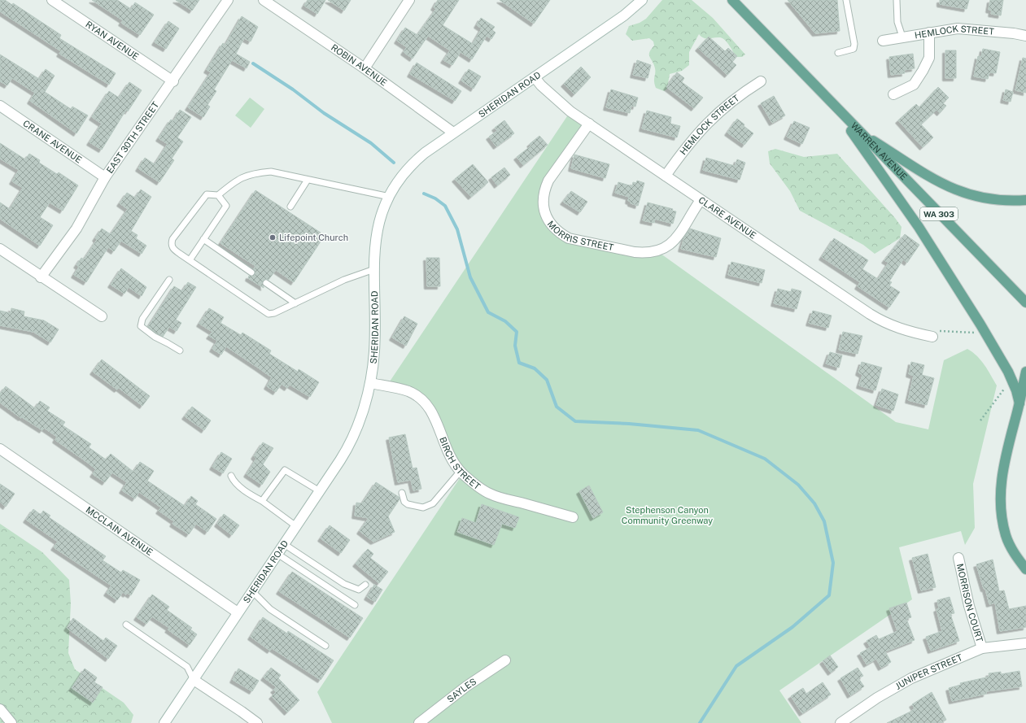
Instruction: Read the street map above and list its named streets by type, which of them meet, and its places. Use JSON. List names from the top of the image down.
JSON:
{
  "streets": {
    "main road": ["WARREN AVENUE", "WA 303"],
    "street": [
      "HEMLOCK STREET",
      "RYAN AVENUE",
      "ROBIN AVENUE",
      "SHERIDAN ROAD",
      "EAST 30TH STREET",
      "CRANE AVENUE",
      "CLARE AVENUE",
      "MORRIS STREET",
      "BIRCH STREET",
      "MCCLAIN AVENUE",
      "MORRISON COURT",
      "JUNIPER STREET",
      "SAYLES"
    ]
  },
  "crossings": [
    ["HEMLOCK STREET", "CLARE AVENUE"],
    ["RYAN AVENUE", "EAST 30TH STREET"],
    ["ROBIN AVENUE", "SHERIDAN ROAD"],
    ["SHERIDAN ROAD", "CLARE AVENUE"],
    ["SHERIDAN ROAD", "BIRCH STREET"],
    ["SHERIDAN ROAD", "MCCLAIN AVENUE"],
    ["EAST 30TH STREET", "CRANE AVENUE"],
    ["CLARE AVENUE", "MORRIS STREET"],
    ["MORRISON COURT", "JUNIPER STREET"]
  ],
  "parks": ["Stephenson Canyon Community Greenway"],
  "places": ["Lifepoint Church"]
}
